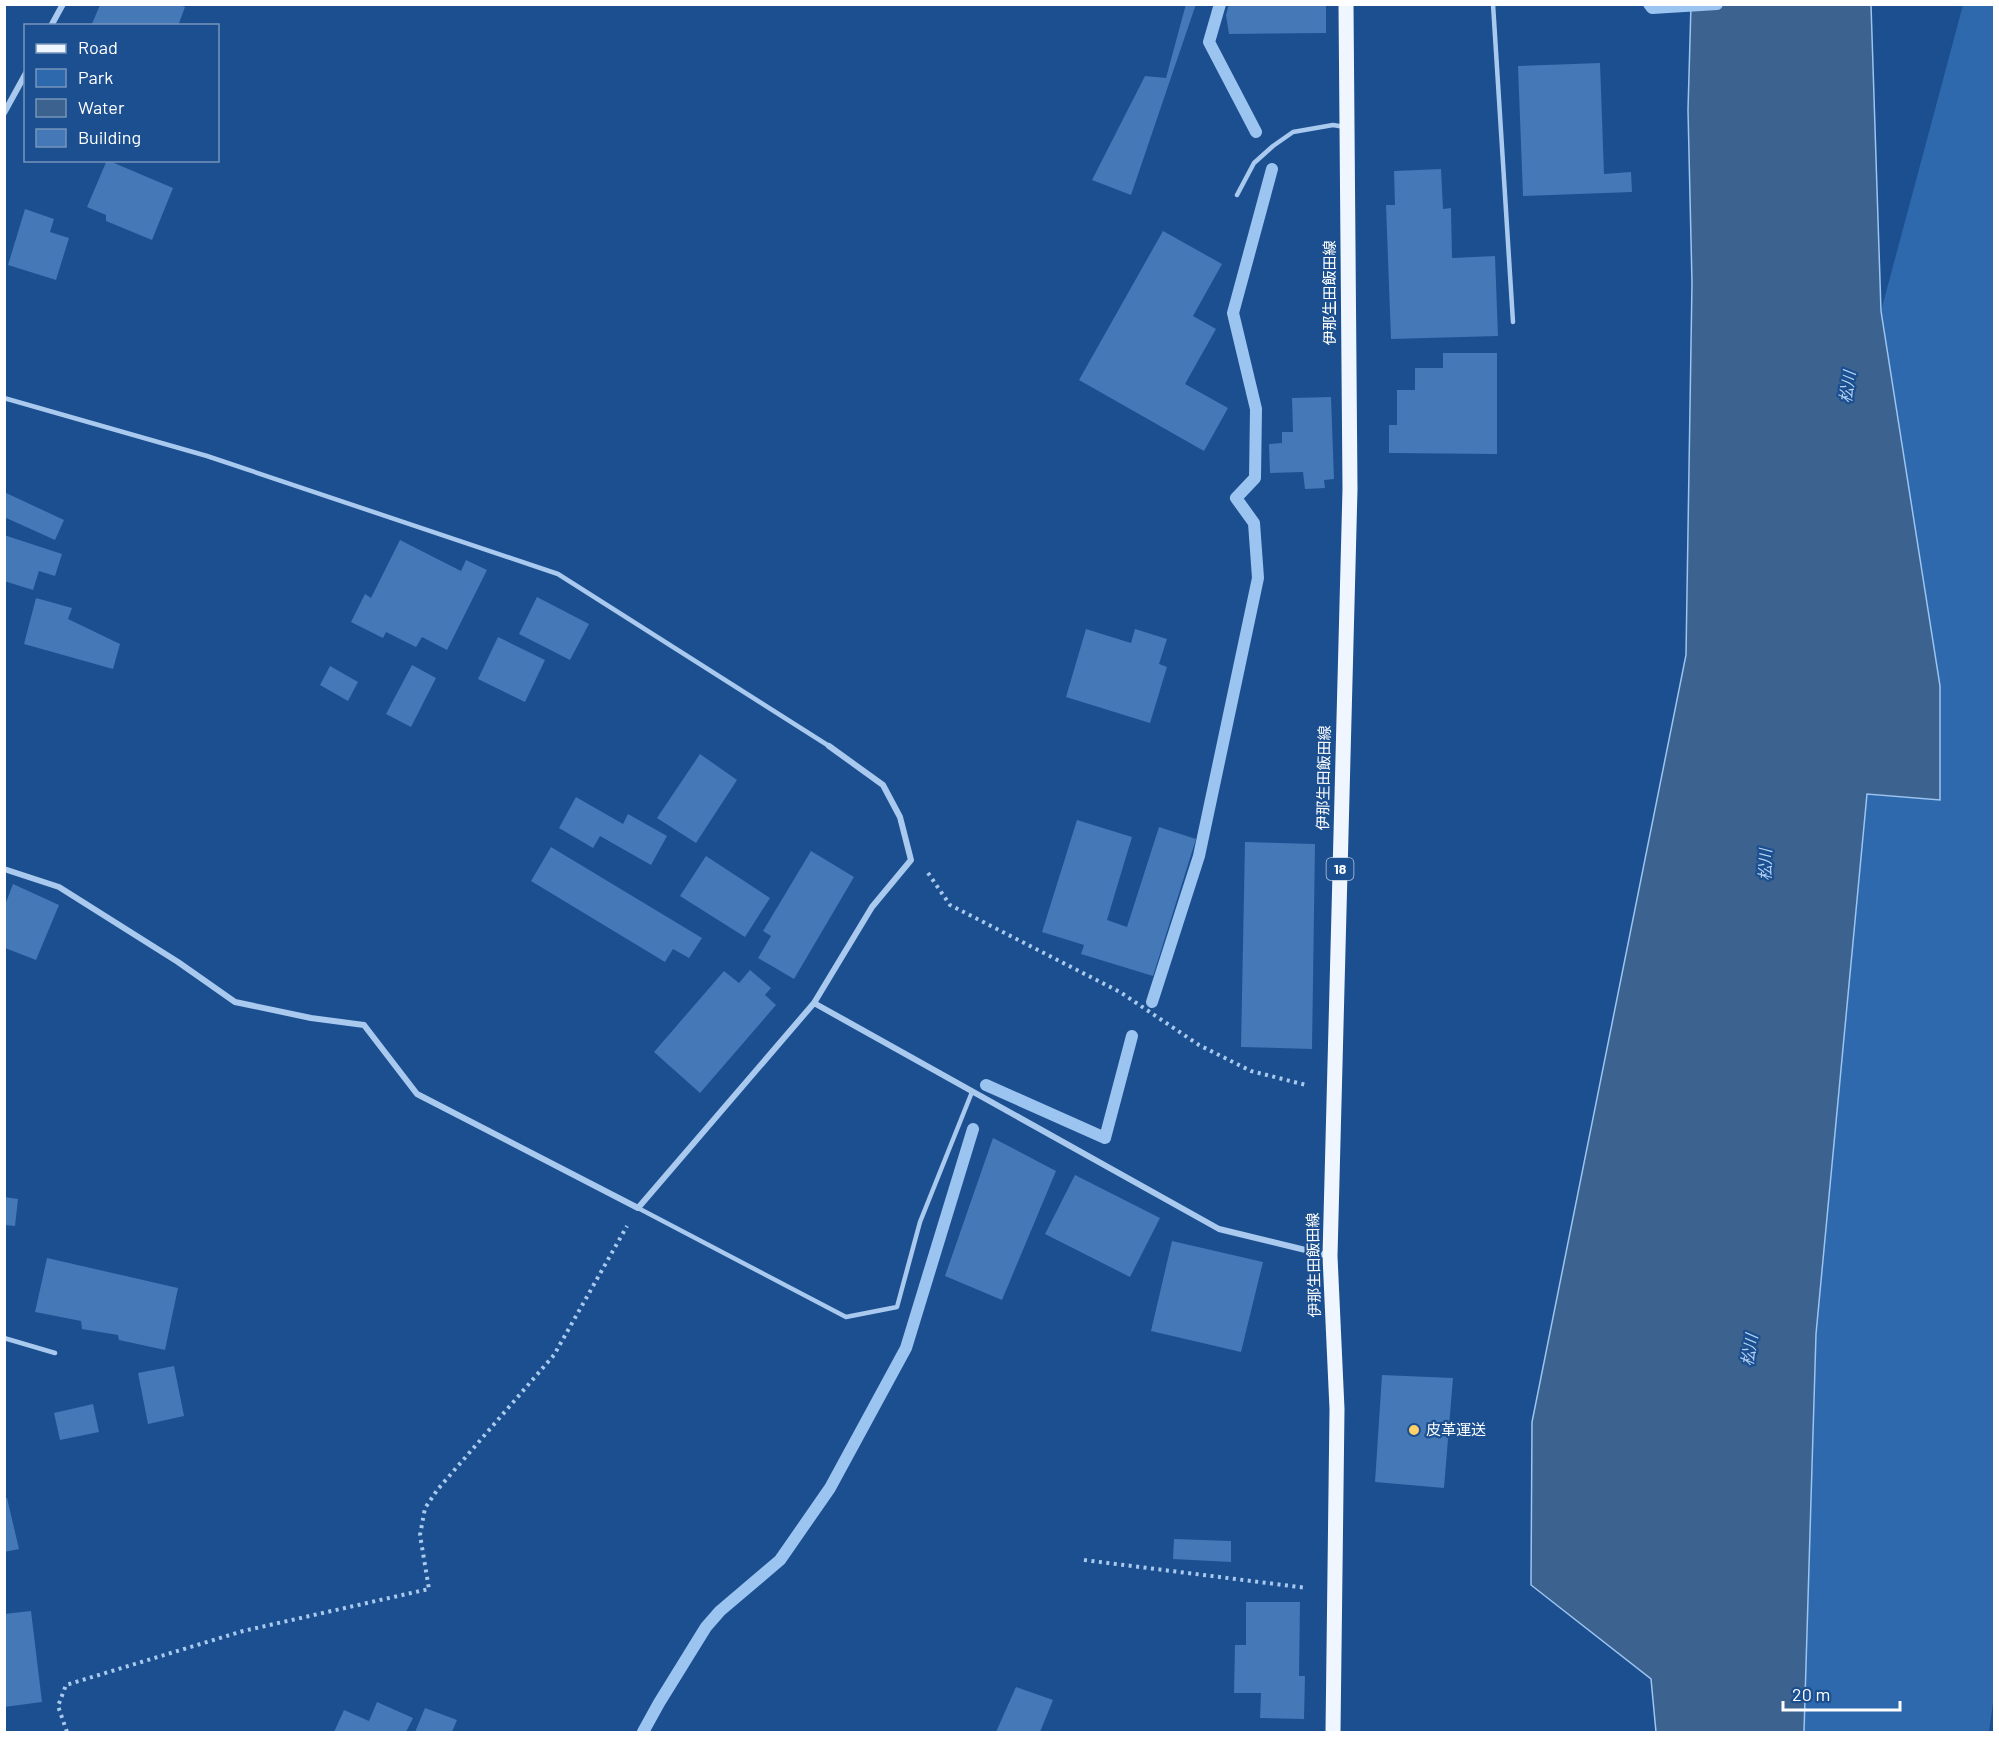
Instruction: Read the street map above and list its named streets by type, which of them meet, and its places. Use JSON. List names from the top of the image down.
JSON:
{
  "streets": {
    "main road": ["伊那生田飯田線", "18"]
  },
  "water": ["松川"],
  "places": ["皮革運送"],
  "legend": [
    "Road",
    "Park",
    "Water",
    "Building"
  ],
  "scale_bar": "20 m"
}
